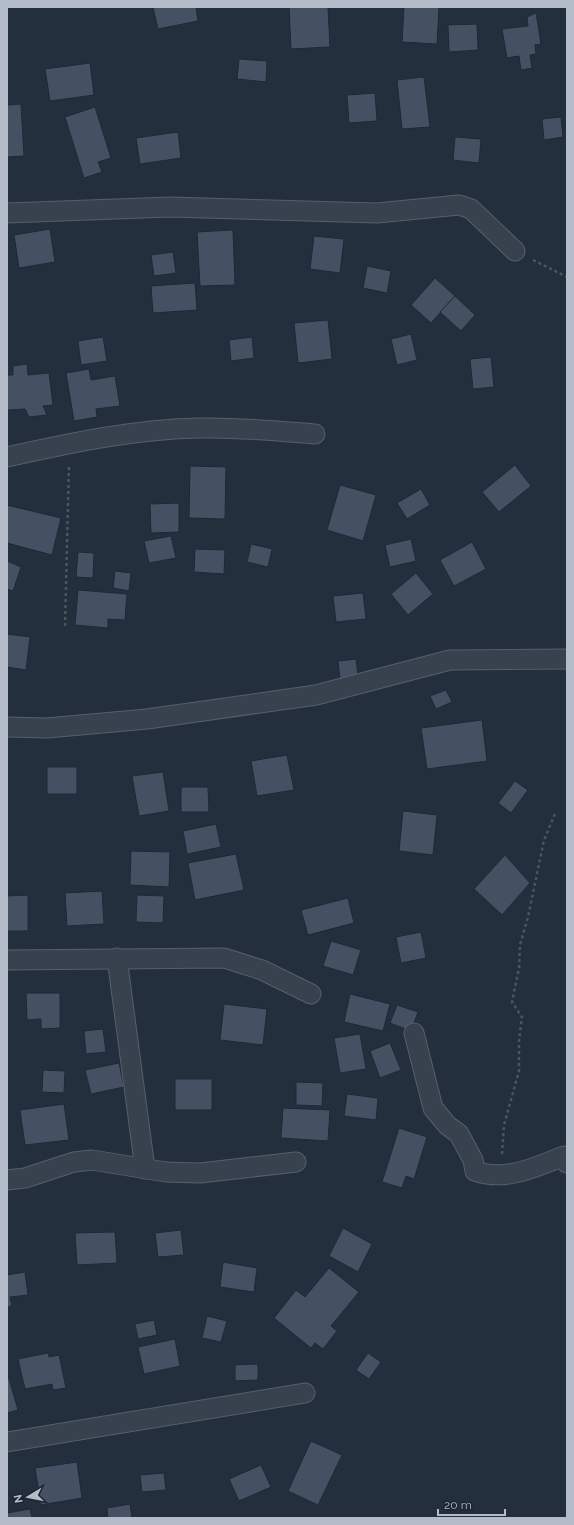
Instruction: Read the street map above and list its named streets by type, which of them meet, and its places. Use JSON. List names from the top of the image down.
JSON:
{
  "scale_bar": "20 m",
  "north": "left"
}
